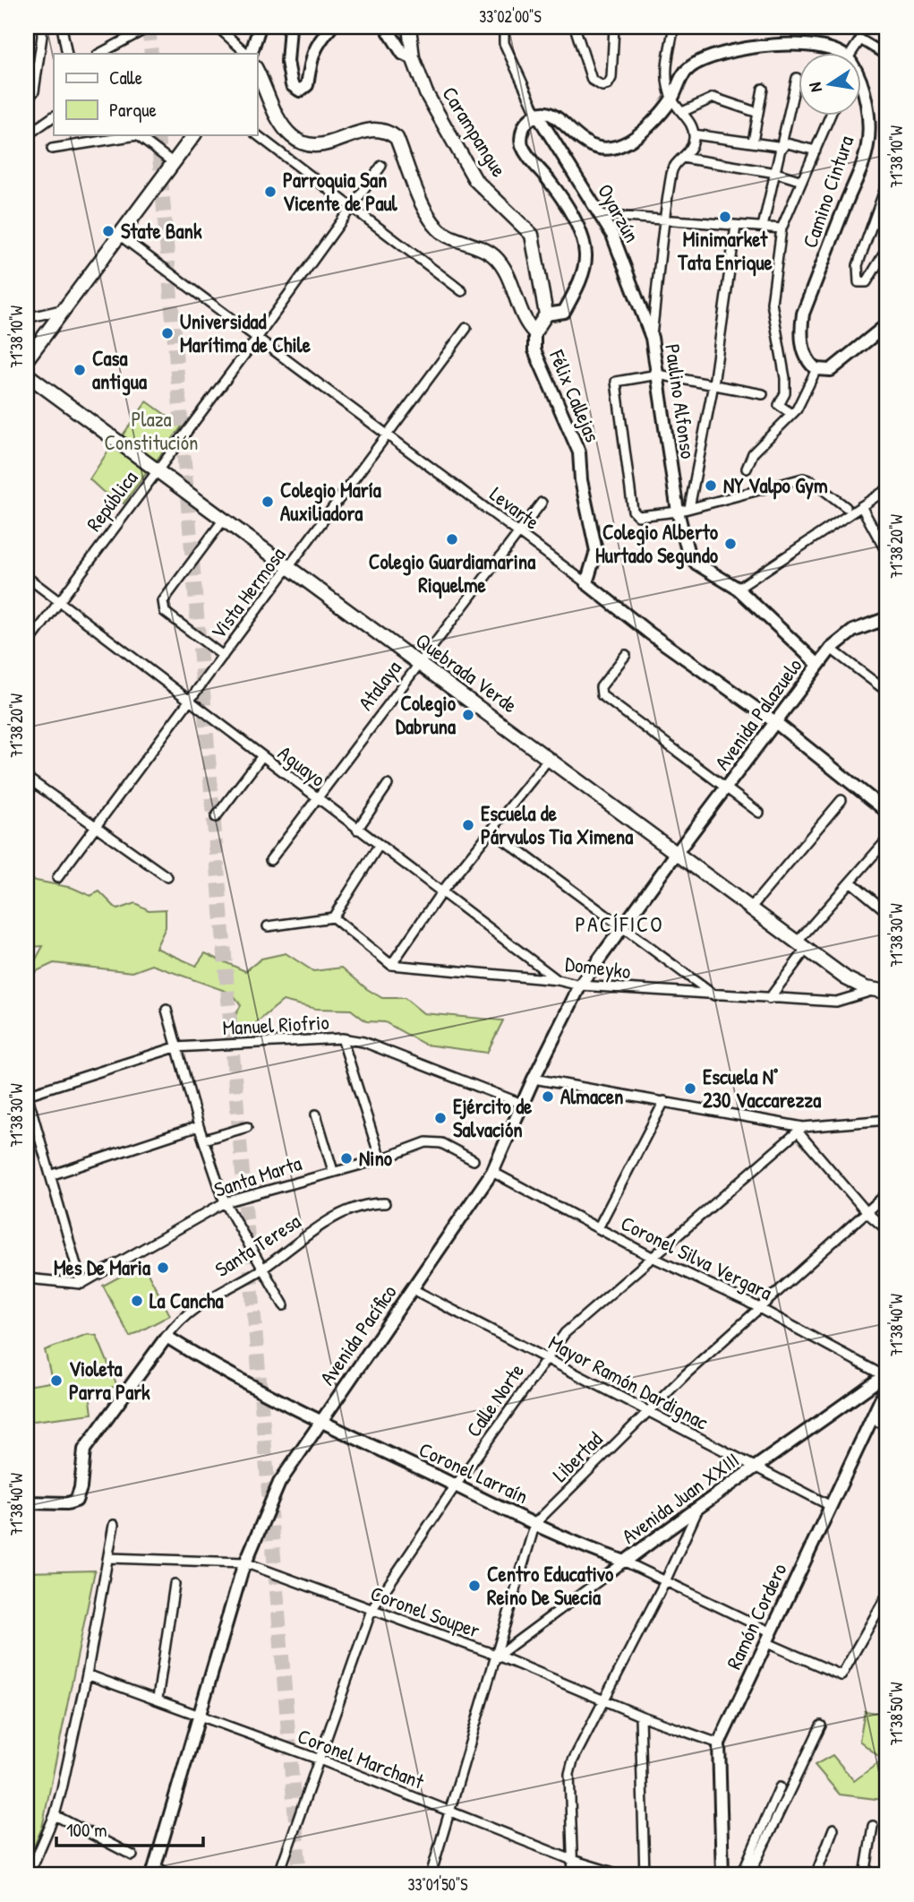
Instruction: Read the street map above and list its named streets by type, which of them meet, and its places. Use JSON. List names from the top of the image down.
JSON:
{
  "streets": {
    "main road": ["Carampangue", "Quebrada Verde"],
    "street": [
      "Camino Cintura",
      "Oyarzún",
      "Félix Callejas",
      "Paulino Alfonso",
      "República",
      "Levarte",
      "Vista Hermosa",
      "Atalaya",
      "Avenida Palazuelo",
      "Aguayo",
      "Domeyko",
      "Manuel Riofrio",
      "Santa Marta",
      "Santa Teresa",
      "Coronel Silva Vergara",
      "Avenida Pacífico",
      "Mayor Ramón Dardignac",
      "Calle Norte",
      "Libertad",
      "Coronel Larraín",
      "Avenida Juan XXIII",
      "Coronel Souper",
      "Ramón Cordero",
      "Coronel Marchant"
    ]
  },
  "crossings": [
    ["Oyarzún", "Paulino Alfonso"],
    ["Félix Callejas", "Levarte"],
    ["Paulino Alfonso", "Avenida Palazuelo"],
    ["República", "Levarte"],
    ["República", "Quebrada Verde"],
    ["República", "Aguayo"],
    ["Levarte", "Vista Hermosa"],
    ["Levarte", "Atalaya"],
    ["Levarte", "Avenida Palazuelo"],
    ["Vista Hermosa", "Quebrada Verde"],
    ["Vista Hermosa", "Aguayo"],
    ["Quebrada Verde", "Atalaya"],
    ["Quebrada Verde", "Avenida Palazuelo"],
    ["Quebrada Verde", "Domeyko"],
    ["Quebrada Verde", "Avenida Pacífico"],
    ["Atalaya", "Aguayo"],
    ["Avenida Palazuelo", "Avenida Pacífico"],
    ["Aguayo", "Domeyko"],
    ["Domeyko", "Avenida Pacífico"],
    ["Manuel Riofrio", "Avenida Pacífico"],
    ["Santa Teresa", "Coronel Larraín"],
    ["Coronel Silva Vergara", "Avenida Pacífico"],
    ["Coronel Silva Vergara", "Calle Norte"],
    ["Coronel Silva Vergara", "Libertad"],
    ["Coronel Silva Vergara", "Avenida Juan XXIII"],
    ["Coronel Silva Vergara", "Ramón Cordero"],
    ["Avenida Pacífico", "Mayor Ramón Dardignac"],
    ["Avenida Pacífico", "Coronel Larraín"],
    ["Avenida Pacífico", "Coronel Souper"],
    ["Avenida Pacífico", "Coronel Marchant"],
    ["Mayor Ramón Dardignac", "Calle Norte"],
    ["Mayor Ramón Dardignac", "Libertad"],
    ["Mayor Ramón Dardignac", "Avenida Juan XXIII"],
    ["Mayor Ramón Dardignac", "Ramón Cordero"],
    ["Calle Norte", "Coronel Larraín"],
    ["Calle Norte", "Coronel Souper"],
    ["Calle Norte", "Coronel Marchant"],
    ["Libertad", "Coronel Larraín"],
    ["Libertad", "Avenida Juan XXIII"],
    ["Libertad", "Coronel Souper"],
    ["Libertad", "Coronel Marchant"],
    ["Coronel Larraín", "Avenida Juan XXIII"],
    ["Coronel Larraín", "Ramón Cordero"],
    ["Avenida Juan XXIII", "Coronel Souper"],
    ["Avenida Juan XXIII", "Ramón Cordero"],
    ["Coronel Souper", "Ramón Cordero"]
  ],
  "districts": ["PACÍFICO"],
  "parks": ["Plaza Constitución"],
  "places": [
    "Parroquia San Vicente de Paul",
    "Minimarket Tata Enrique",
    "State Bank",
    "Universidad Marítima de Chile",
    "Casa antigua",
    "NY Valpo Gym",
    "Colegio María Auxiliadora",
    "Colegio Guardiamarina Riquelme",
    "Colegio Alberto Hurtado Segundo",
    "Colegio Dabruna",
    "Escuela de Párvulos Tia Ximena",
    "Escuela N° 230 Vaccarezza",
    "Almacen",
    "Ejército de Salvación",
    "Nino",
    "Mes De Maria",
    "La Cancha",
    "Violeta Parra Park",
    "Centro Educativo Reino De Suecia"
  ],
  "legend": ["Calle", "Parque"],
  "scale_bar": "100 m",
  "north": "left",
  "coordinates": [
    "33°02'00\"S",
    "71°38'10\"W",
    "71°38'20\"W",
    "71°38'30\"W",
    "71°38'40\"W",
    "71°38'50\"W",
    "33°01'50\"S"
  ]
}
